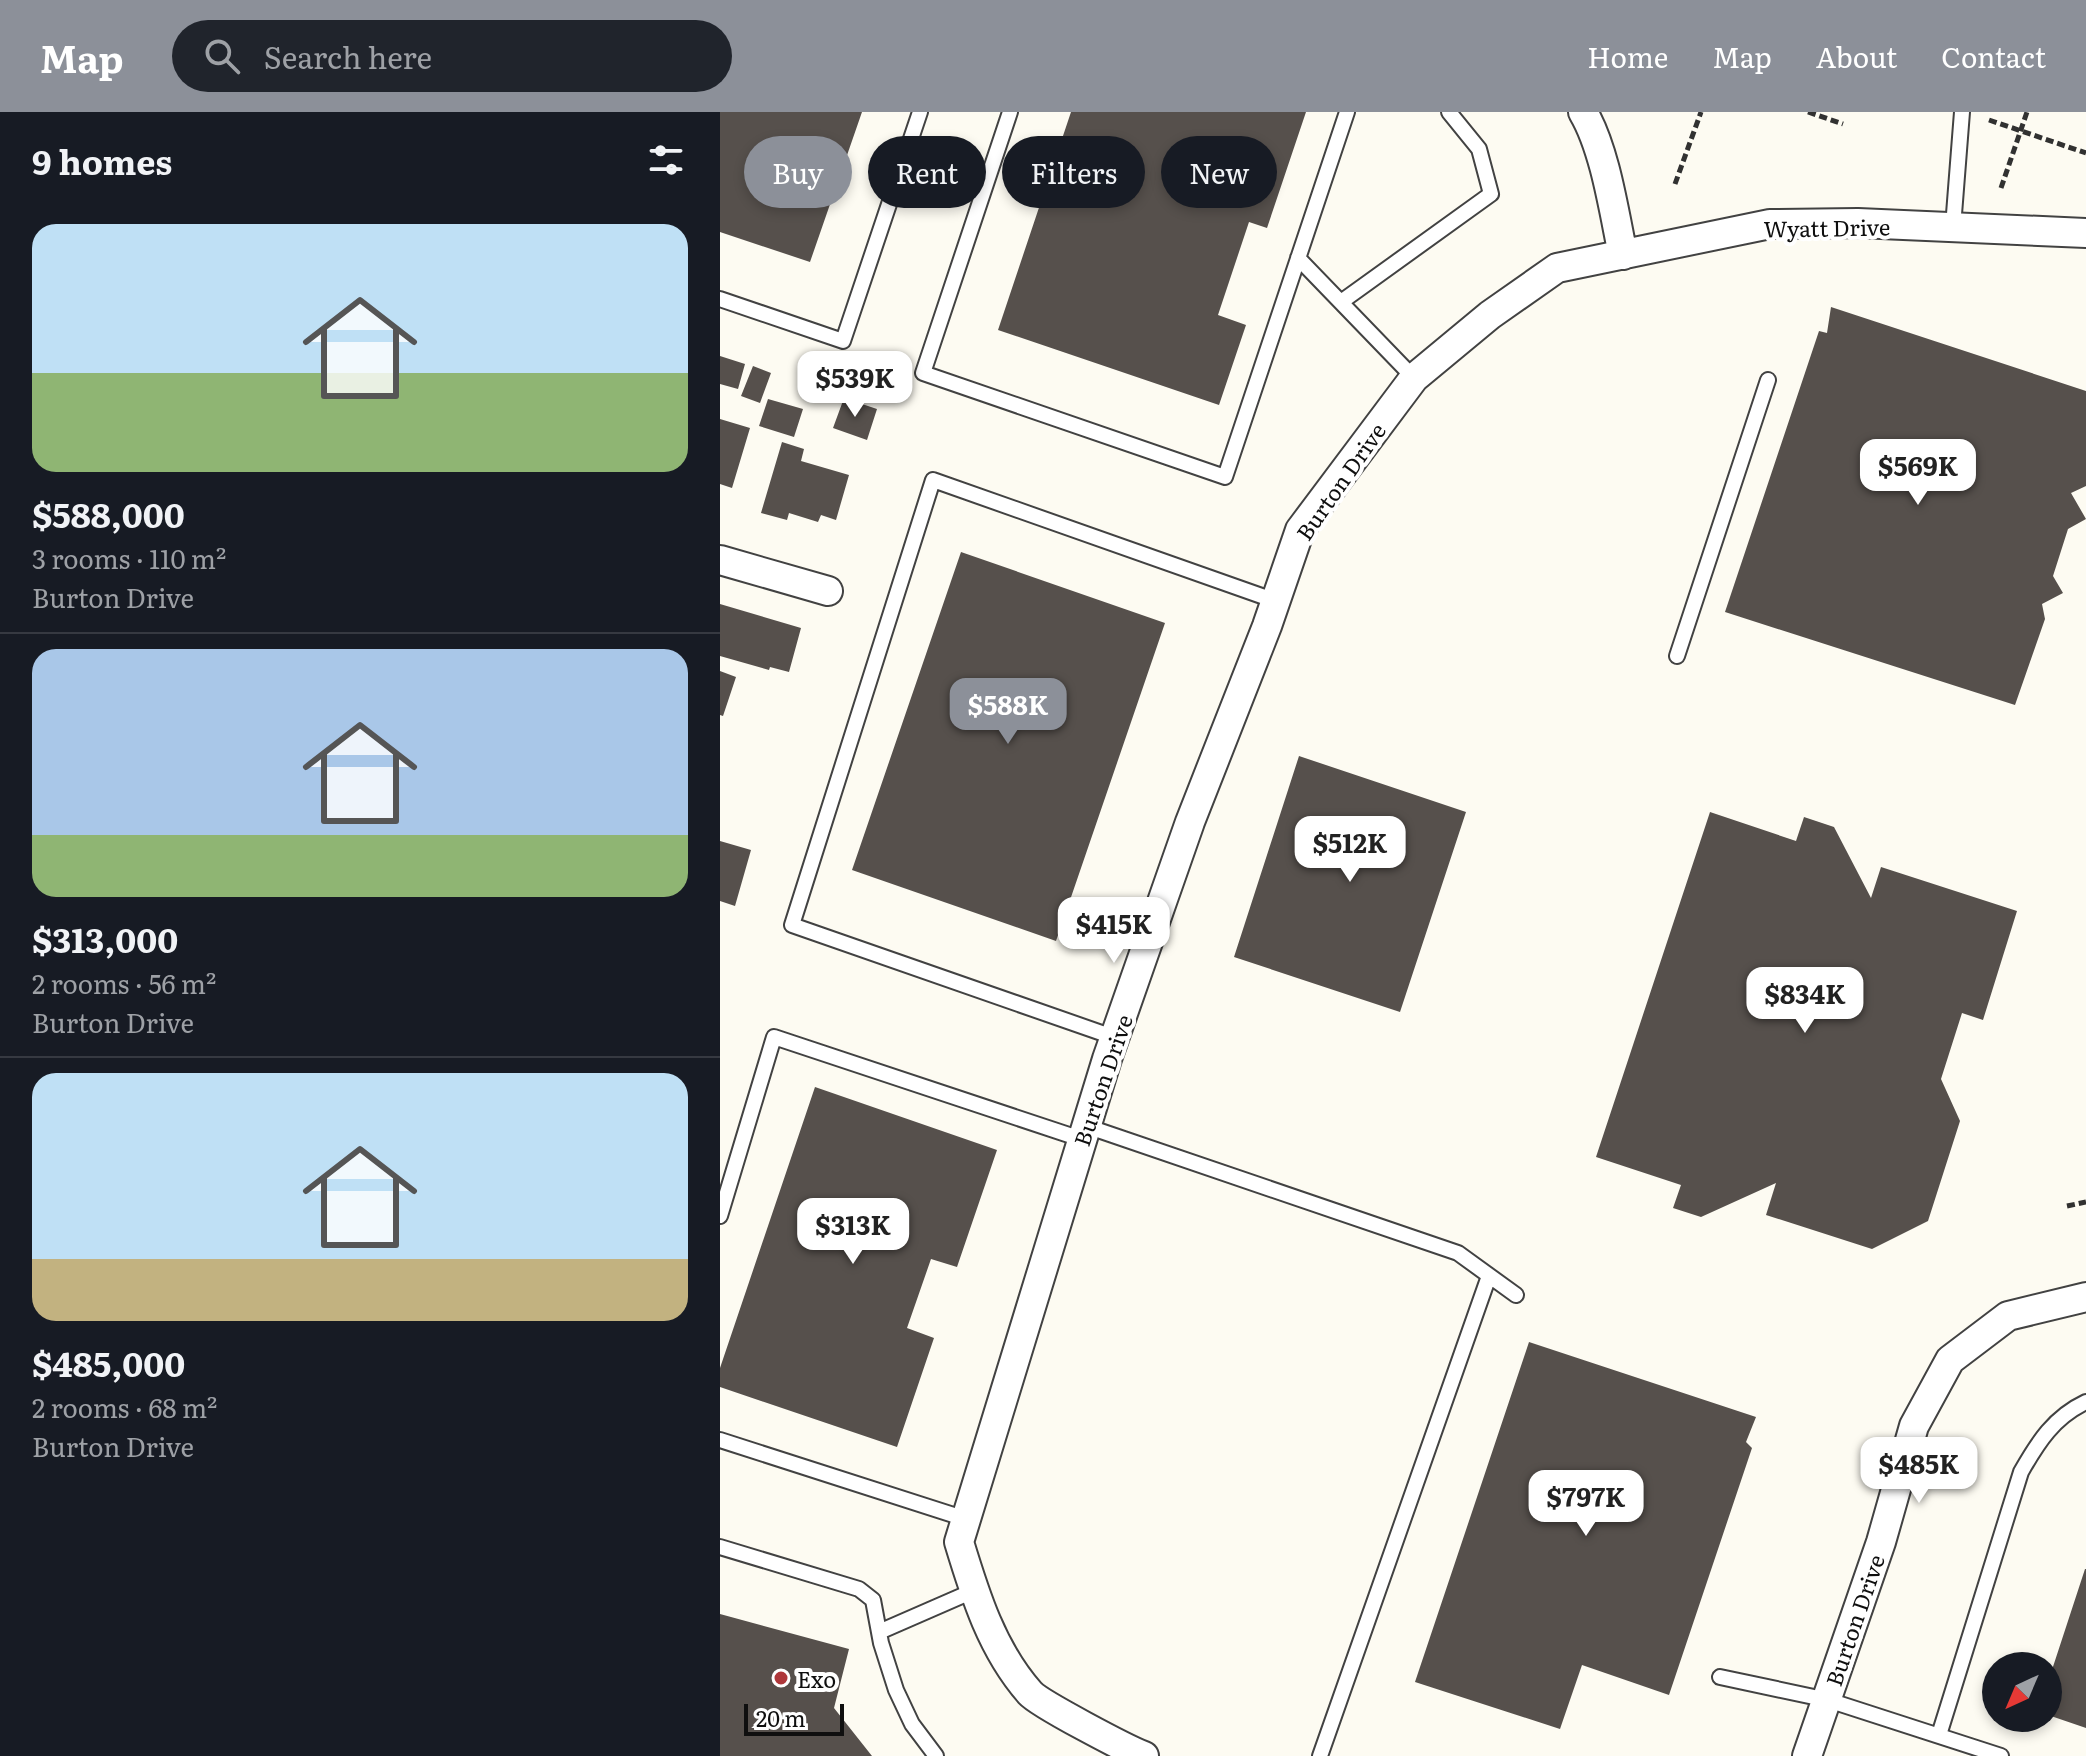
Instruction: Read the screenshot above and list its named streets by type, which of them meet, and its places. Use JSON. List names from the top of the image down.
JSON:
{
  "streets": {
    "street": ["Wyatt Drive", "Burton Drive"]
  },
  "crossings": [
    ["Wyatt Drive", "Burton Drive"]
  ],
  "places": ["Exo"],
  "scale_bar": "20 m",
  "north": "bottom left",
  "page": {
    "header": "Map",
    "search": "Search here",
    "nav": [
      "Home",
      "Map",
      "About",
      "Contact"
    ],
    "heading": "9 homes",
    "chip": [
      "Buy",
      "Rent",
      "Filters",
      "New"
    ],
    "list": [
      {
        "name": "$588,000",
        "note": "3 rooms · 110 m² · Burton Drive"
      },
      {
        "name": "$313,000",
        "note": "2 rooms · 56 m² · Burton Drive"
      },
      {
        "name": "$485,000",
        "note": "2 rooms · 68 m² · Burton Drive"
      }
    ],
    "price": [
      "$539K",
      "$569K",
      "$588K",
      "$512K",
      "$415K",
      "$834K",
      "$313K",
      "$485K",
      "$797K"
    ],
    "scale": "20 m"
  }
}
